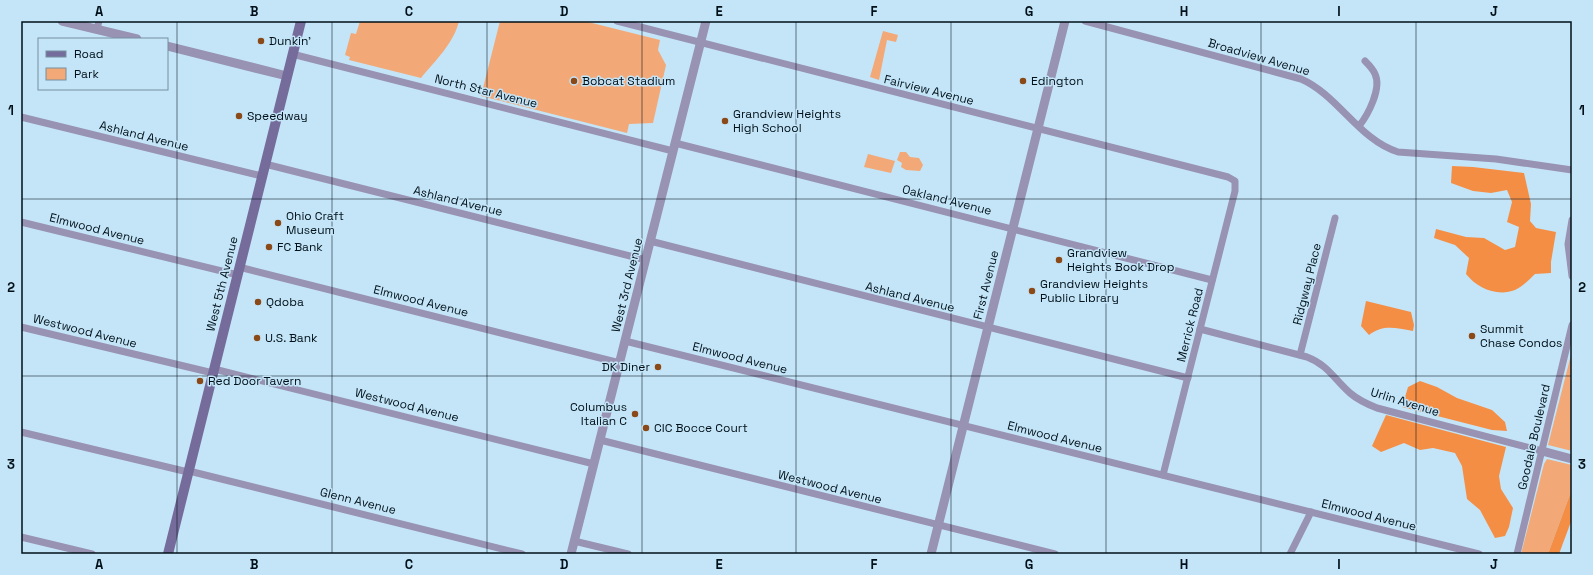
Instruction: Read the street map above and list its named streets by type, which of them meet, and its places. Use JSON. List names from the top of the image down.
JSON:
{
  "streets": {
    "main road": ["West 5th Avenue"],
    "street": [
      "Broadview Avenue",
      "Fairview Avenue",
      "North Star Avenue",
      "Ashland Avenue",
      "Oakland Avenue",
      "Elmwood Avenue",
      "Ridgway Place",
      "West 3rd Avenue",
      "First Avenue",
      "Merrick Road",
      "Westwood Avenue",
      "Urlin Avenue",
      "Goodale Boulevard",
      "Glenn Avenue"
    ]
  },
  "crossings": [
    ["Fairview Avenue", "West 3rd Avenue"],
    ["Fairview Avenue", "First Avenue"],
    ["Fairview Avenue", "Merrick Road"],
    ["North Star Avenue", "Oakland Avenue"],
    ["North Star Avenue", "West 5th Avenue"],
    ["North Star Avenue", "West 3rd Avenue"],
    ["Ashland Avenue", "West 5th Avenue"],
    ["Ashland Avenue", "West 3rd Avenue"],
    ["Ashland Avenue", "First Avenue"],
    ["Ashland Avenue", "Merrick Road"],
    ["Oakland Avenue", "West 3rd Avenue"],
    ["Oakland Avenue", "First Avenue"],
    ["Oakland Avenue", "Merrick Road"],
    ["Elmwood Avenue", "West 5th Avenue"],
    ["Elmwood Avenue", "West 3rd Avenue"],
    ["Elmwood Avenue", "First Avenue"],
    ["Elmwood Avenue", "Merrick Road"],
    ["West 5th Avenue", "Westwood Avenue"],
    ["West 5th Avenue", "Glenn Avenue"],
    ["Ridgway Place", "Urlin Avenue"],
    ["West 3rd Avenue", "Westwood Avenue"],
    ["First Avenue", "Westwood Avenue"],
    ["Merrick Road", "Urlin Avenue"],
    ["Urlin Avenue", "Goodale Boulevard"]
  ],
  "places": [
    "Dunkin'",
    "Bobcat Stadium",
    "Edington",
    "Speedway",
    "Grandview Heights High School",
    "Ohio Craft Museum",
    "FC Bank",
    "Grandview Heights Book Drop",
    "Grandview Heights Public Library",
    "Qdoba",
    "Summit Chase Condos",
    "U.S. Bank",
    "DK Diner",
    "Red Door Tavern",
    "Columbus Italian C",
    "CIC Bocce Court"
  ],
  "legend": ["Road", "Park"],
  "grid": {
    "columns": [
      "A",
      "B",
      "C",
      "D",
      "E",
      "F",
      "G",
      "H",
      "I",
      "J"
    ],
    "rows": ["1", "2", "3"]
  }
}
